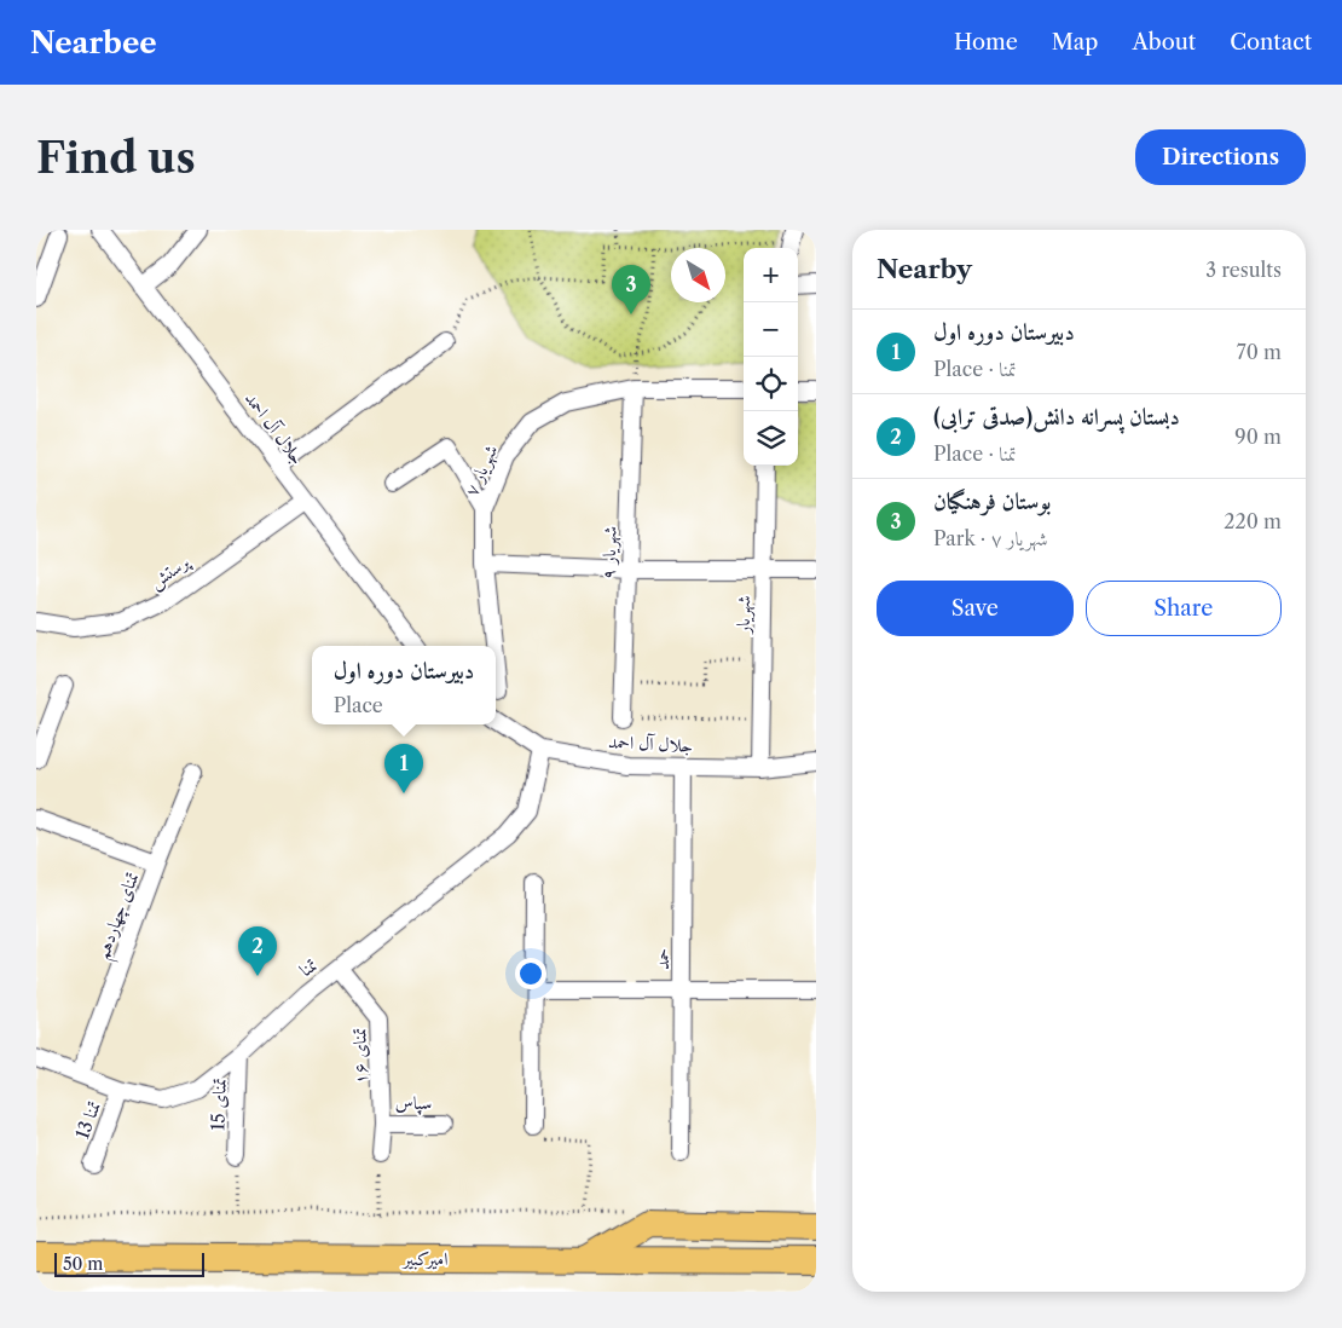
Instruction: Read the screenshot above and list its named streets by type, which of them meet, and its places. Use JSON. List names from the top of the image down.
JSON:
{
  "streets": {
    "main road": ["امیرکبیر"],
    "street": [
      "جلال آل احمد",
      "شهریار ۷",
      "شهریار ۹",
      "پرستش",
      "شهریار",
      "تمنای چهاردهم",
      "حمد",
      "تمنا",
      "تمنای ۱۶",
      "سپاس",
      "تمنای 15",
      "تمنا 13"
    ]
  },
  "crossings": [
    ["جلال آل احمد", "پرستش"],
    ["جلال آل احمد", "شهریار"],
    ["جلال آل احمد", "حمد"],
    ["جلال آل احمد", "تمنا"],
    ["شهریار ۷", "شهریار ۹"],
    ["تمنای چهاردهم", "تمنا"],
    ["تمنا", "تمنای ۱۶"],
    ["تمنا", "تمنای 15"],
    ["تمنا", "تمنا 13"],
    ["تمنای ۱۶", "سپاس"]
  ],
  "scale_bar": "50 m",
  "north": "bottom right",
  "page": {
    "header": "Nearbee",
    "nav": [
      "Home",
      "Map",
      "About",
      "Contact"
    ],
    "buttons": [
      "Directions",
      ["Save", "Share"]
    ],
    "title": "Find us",
    "heading": ["Nearby", "3 results"],
    "map_buttons": ["+", "−"],
    "pins": ["3", "1", "2"],
    "list": [
      {
        "mark": "1",
        "name": "دبیرستان دوره اول",
        "note": "Place · تمنا",
        "value": "70 m"
      },
      {
        "mark": "2",
        "name": "دبستان پسرانه دانش(صدقی ترابی)",
        "note": "Place · تمنا",
        "value": "90 m"
      },
      {
        "mark": "3",
        "name": "بوستان فرهنگیان",
        "note": "Park · شهریار ۷",
        "value": "220 m"
      }
    ],
    "popup": ["دبیرستان دوره اول", "Place"],
    "scale": "50 m"
  }
}
